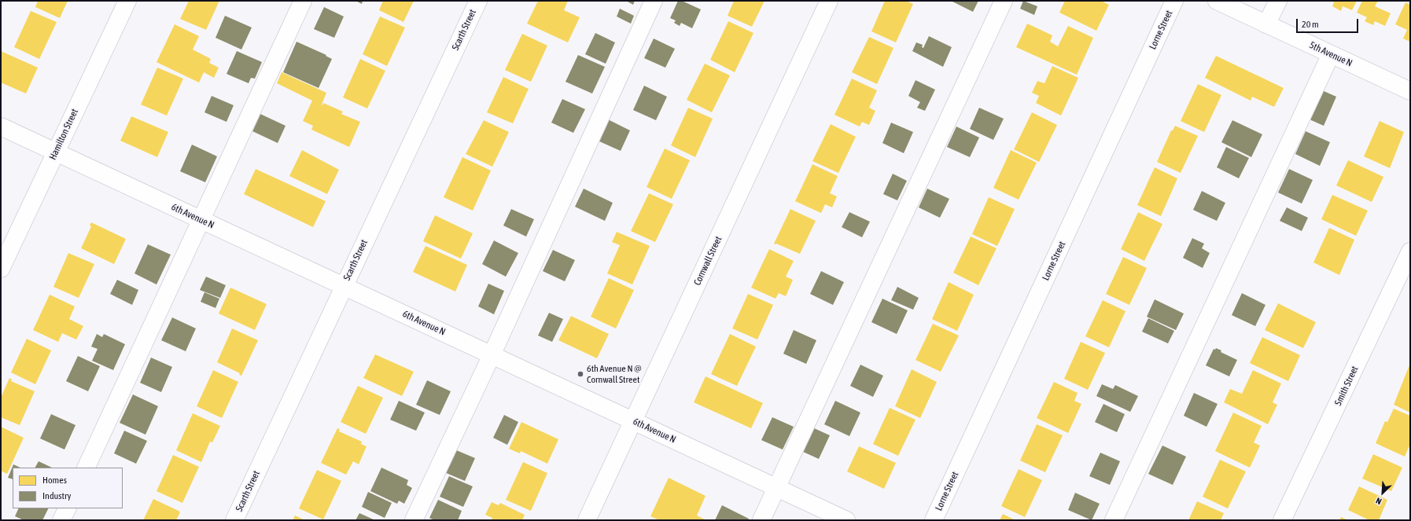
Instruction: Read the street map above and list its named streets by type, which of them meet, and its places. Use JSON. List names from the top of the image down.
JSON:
{
  "streets": {
    "street": [
      "Scarth Street",
      "Lorne Street",
      "5th Avenue N",
      "Hamilton Street",
      "6th Avenue N",
      "Cornwall Street",
      "Smith Street"
    ]
  },
  "crossings": [
    ["Scarth Street", "6th Avenue N"],
    ["Hamilton Street", "6th Avenue N"],
    ["6th Avenue N", "Cornwall Street"]
  ],
  "places": ["6th Avenue N @ Cornwall Street"],
  "legend": ["Homes", "Industry"],
  "scale_bar": "20 m",
  "north": "bottom left"
}
